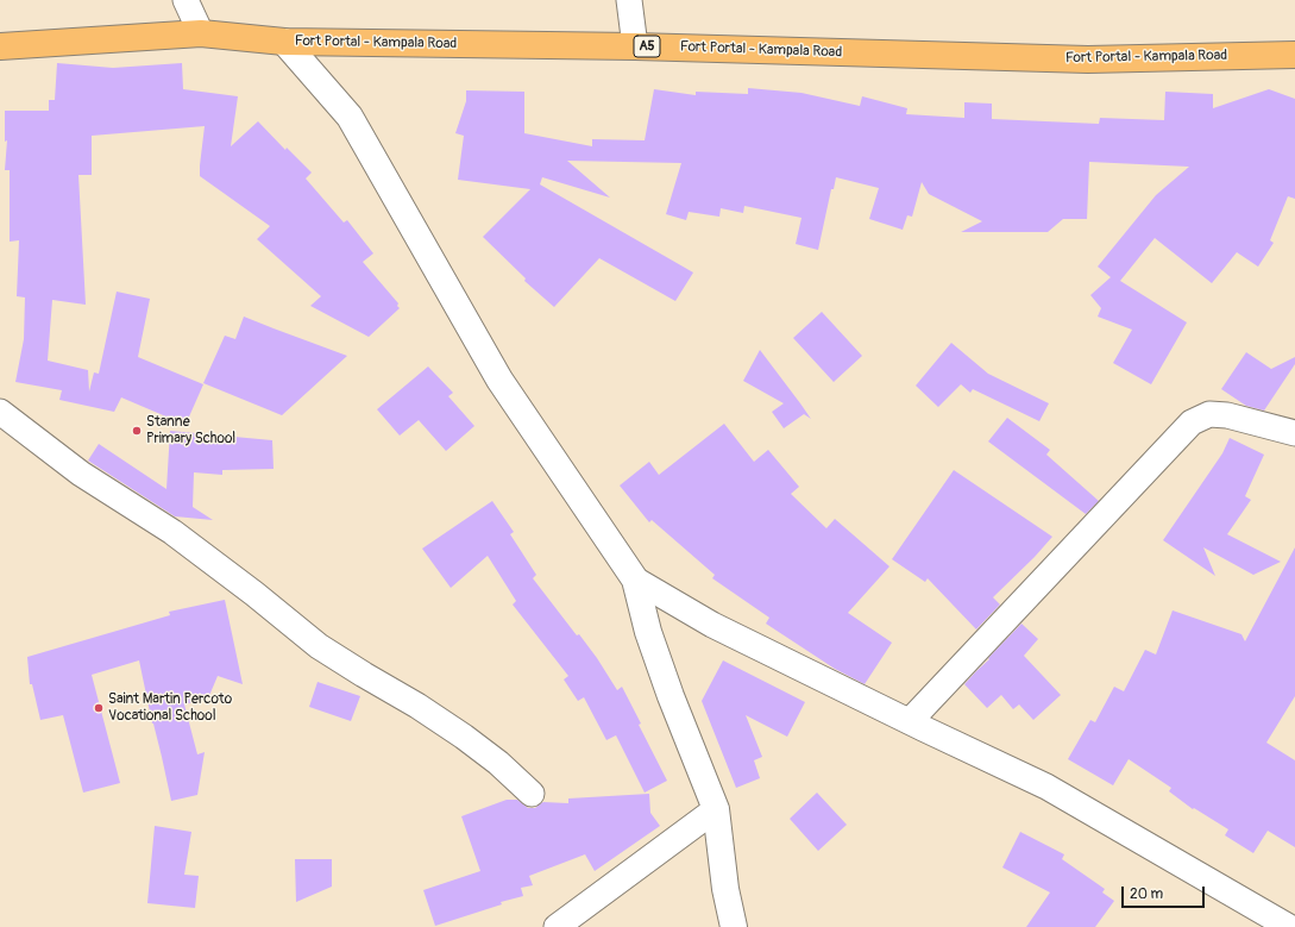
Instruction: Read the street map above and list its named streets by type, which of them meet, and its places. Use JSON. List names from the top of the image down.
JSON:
{
  "streets": {
    "main road": ["Fort Portal - Kampala Road", "A5"]
  },
  "places": ["Stanne Primary School", "Saint Martin Percoto Vocational School"],
  "scale_bar": "20 m"
}
